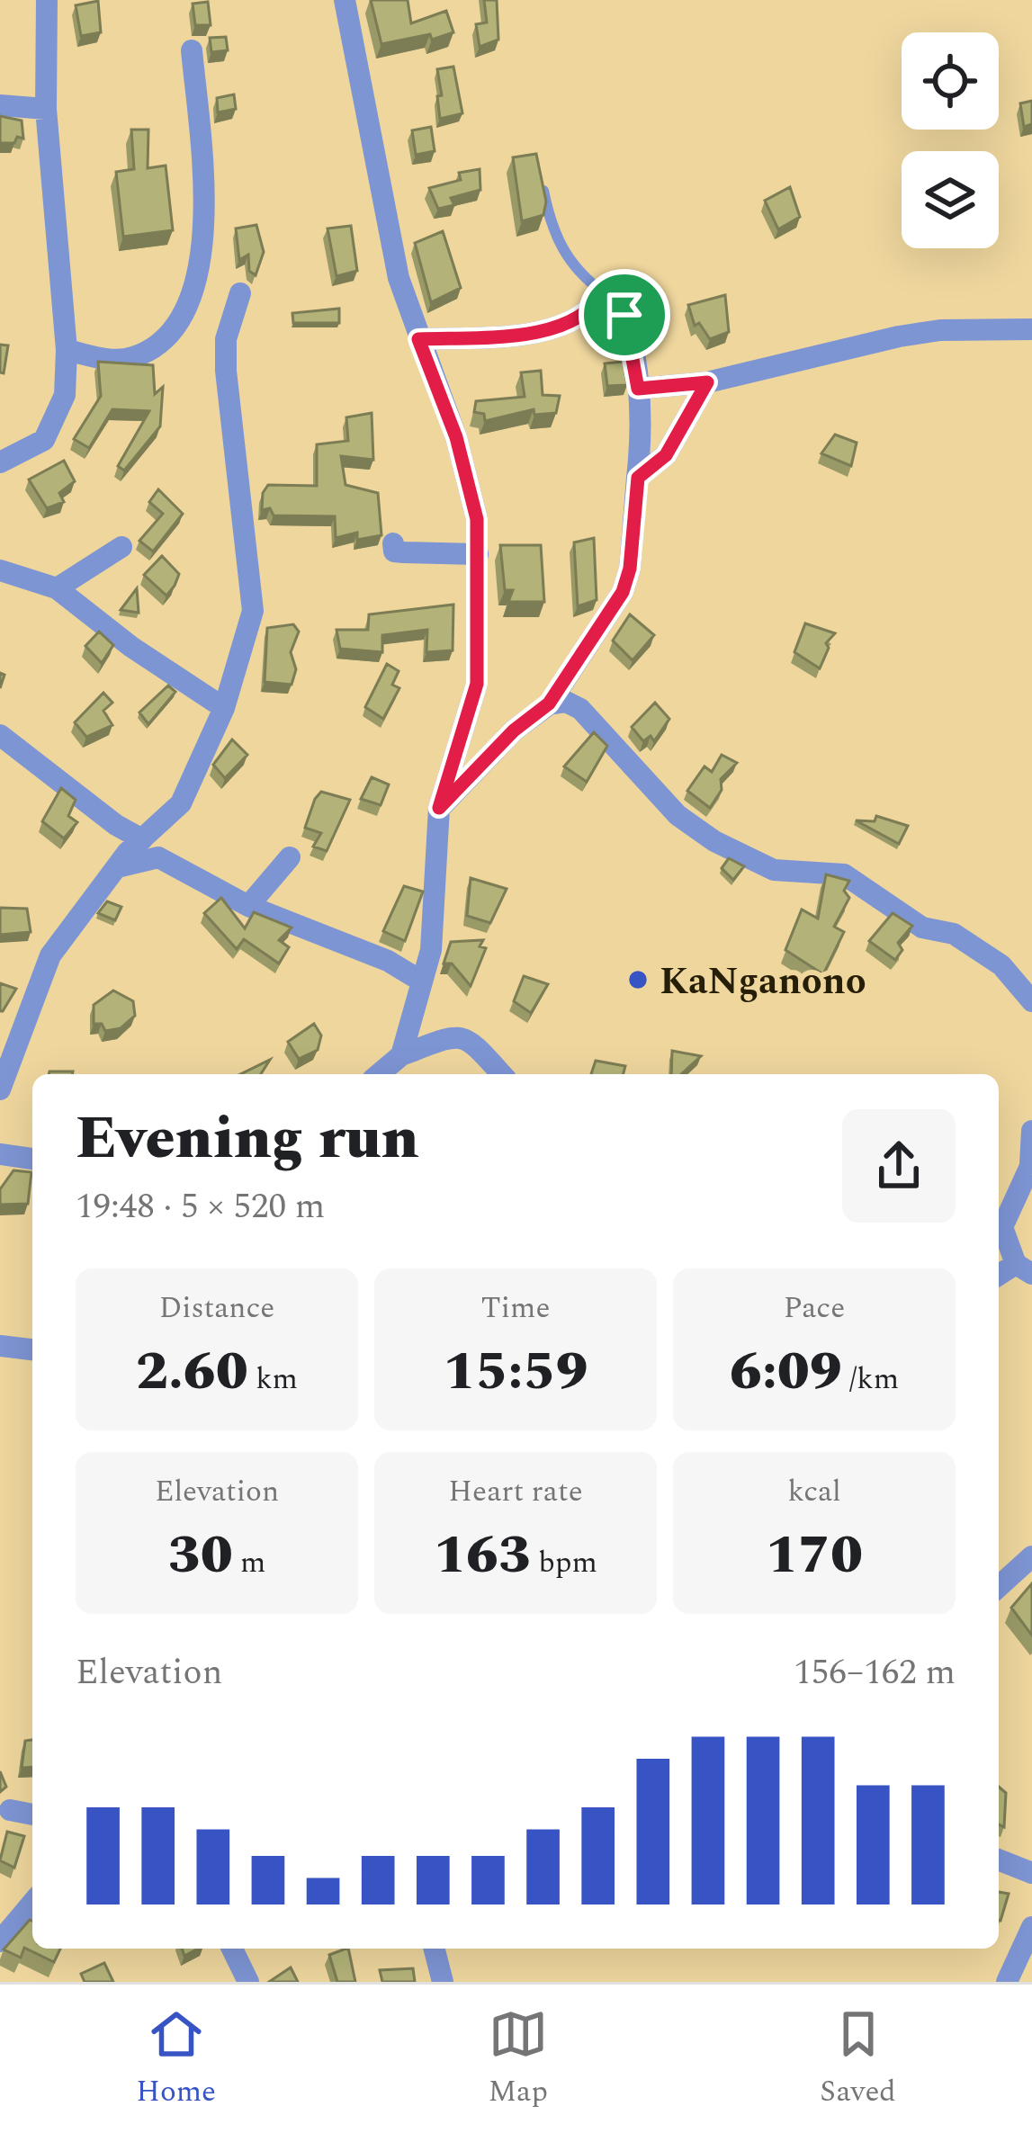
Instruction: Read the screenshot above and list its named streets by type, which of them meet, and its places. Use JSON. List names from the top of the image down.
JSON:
{
  "places": ["KaNganono"],
  "page": {
    "heading": ["Evening run", "19:48 · 5 × 520 m"],
    "stats": [
      ["Distance", "2.60 km"],
      ["Time", "15:59"],
      ["Pace", "6:09 /km"],
      ["Elevation", "30 m"],
      ["Heart rate", "163 bpm"],
      ["kcal", "170"]
    ],
    "chart": ["Elevation", "156–162 m"],
    "tabs": ["Home", "Map", "Saved"]
  }
}
